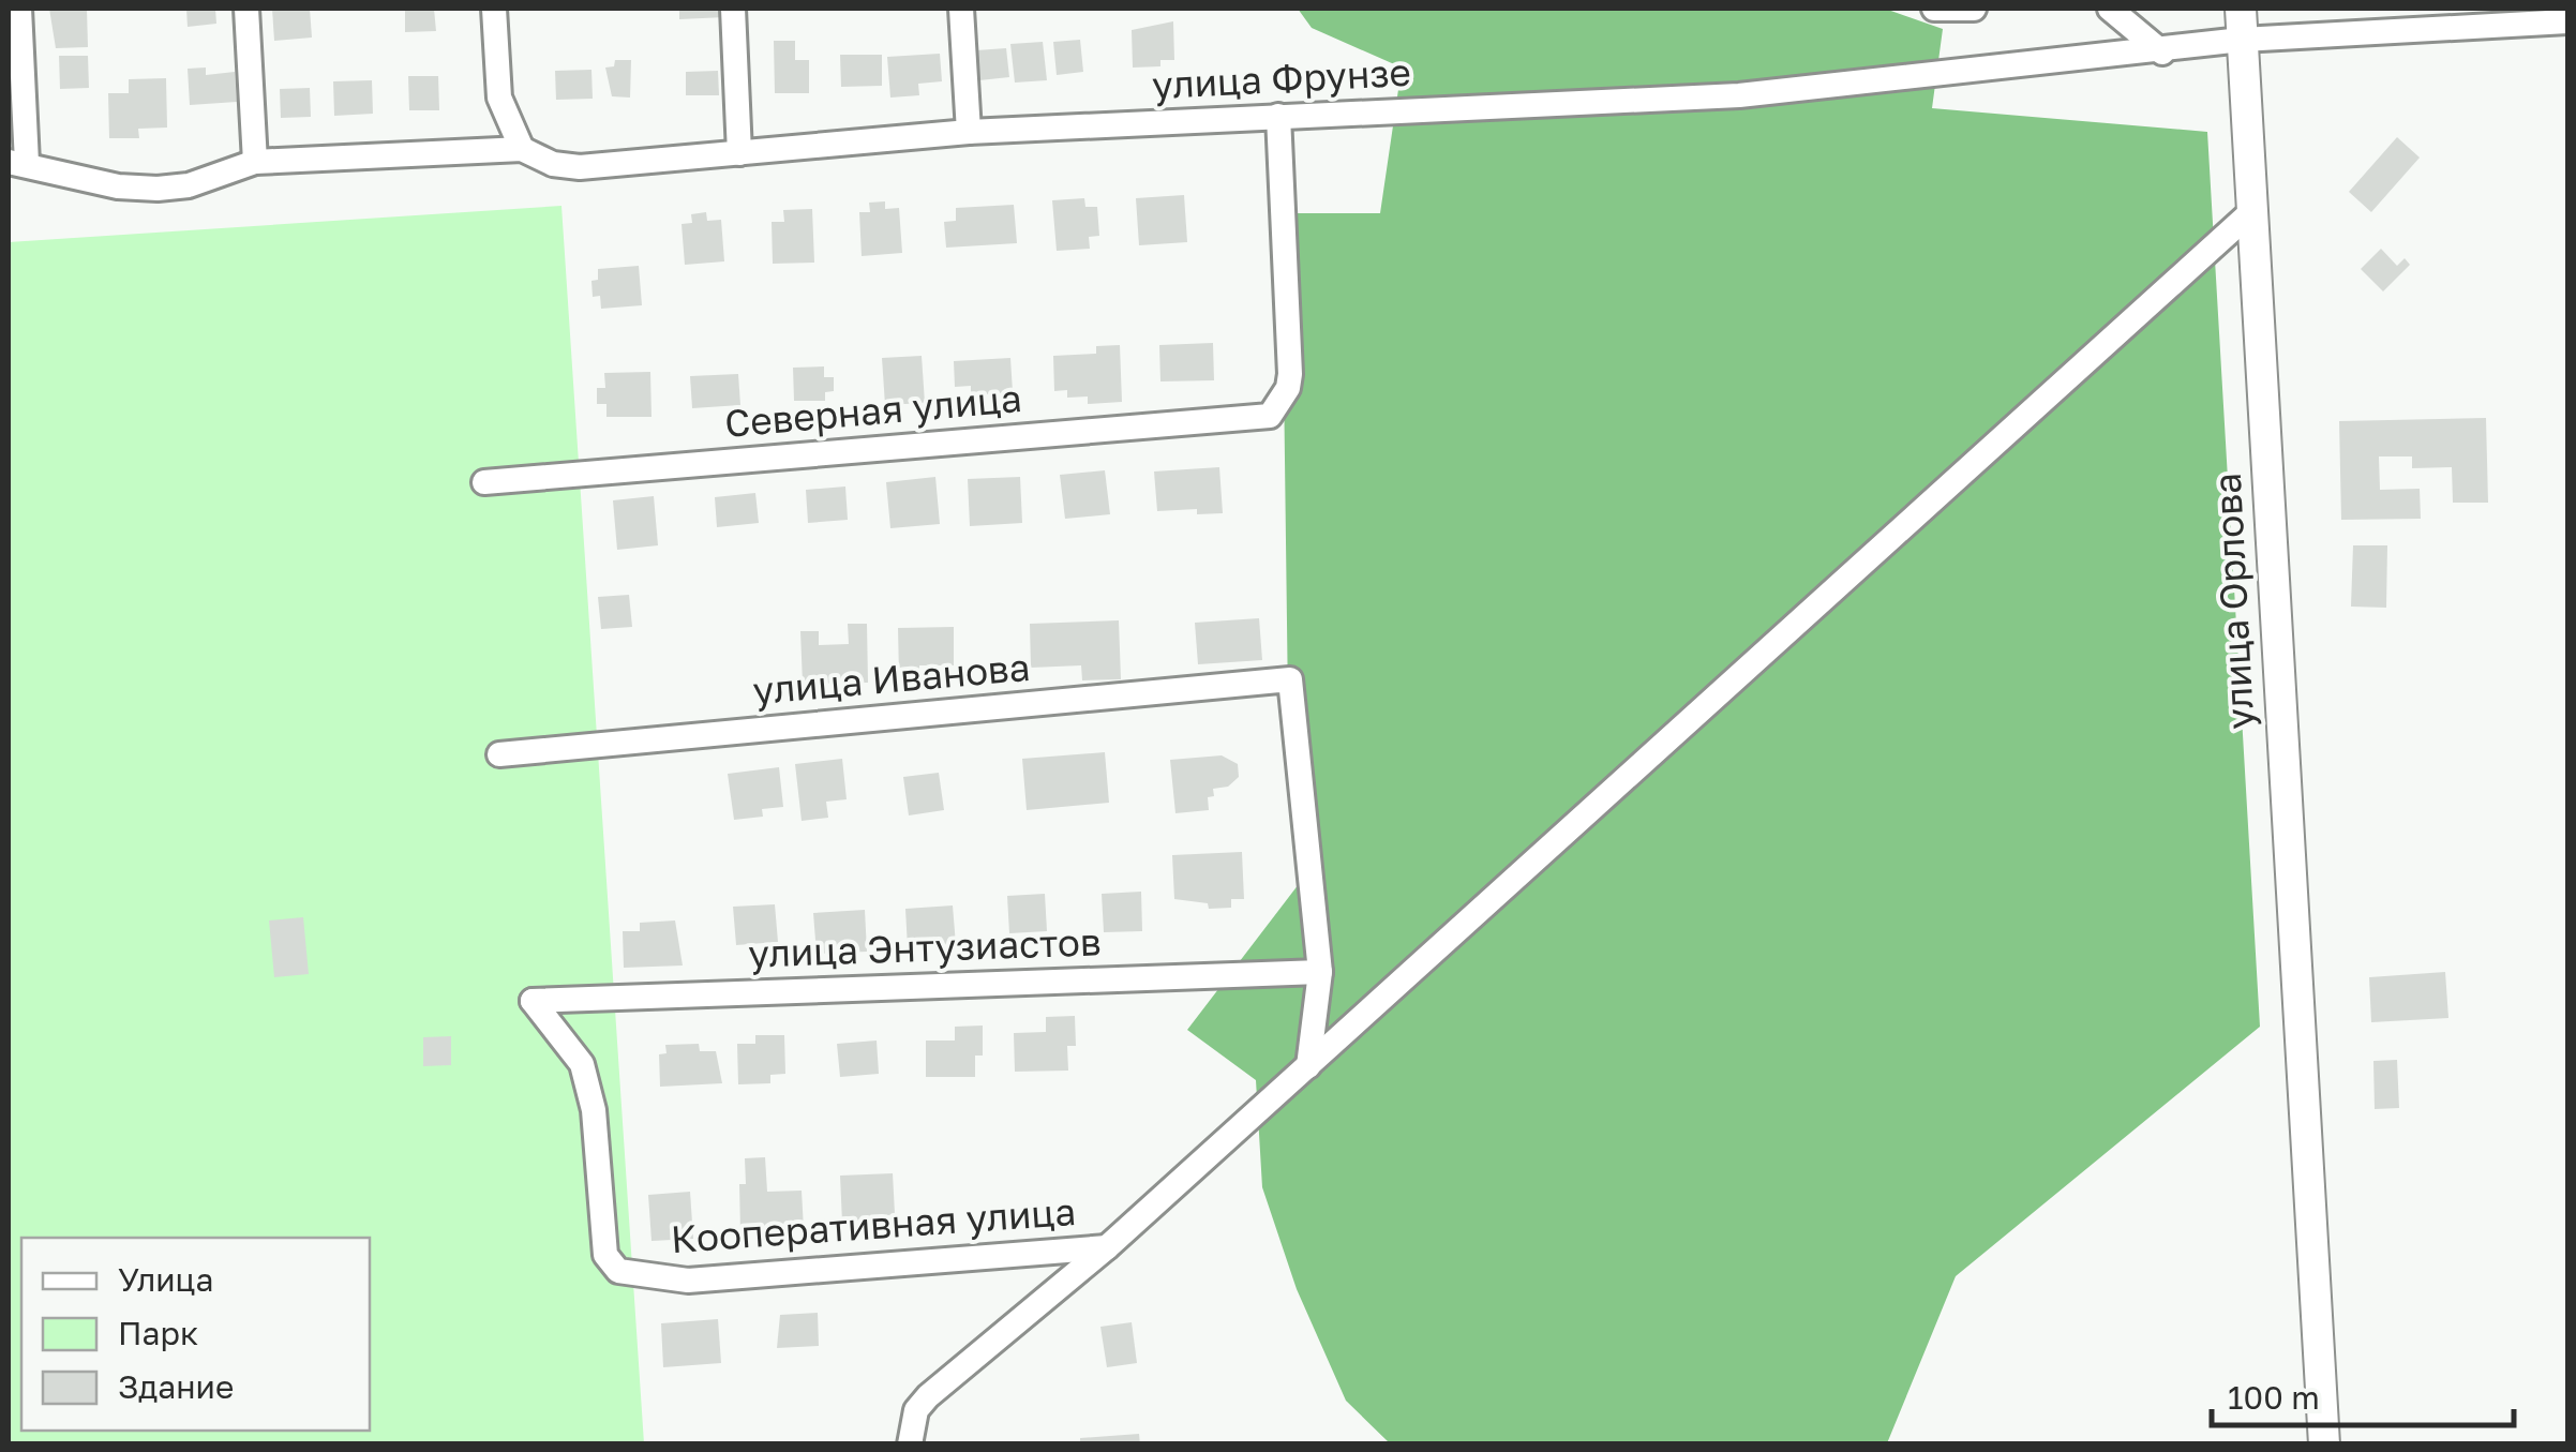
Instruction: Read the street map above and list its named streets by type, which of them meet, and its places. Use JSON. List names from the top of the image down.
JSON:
{
  "streets": {
    "street": [
      "улица Фрунзе",
      "Северная улица",
      "улица Орлова",
      "улица Иванова",
      "улица Энтузиастов",
      "Кооперативная улица"
    ]
  },
  "crossings": [
    ["улица Фрунзе", "Северная улица"],
    ["улица Фрунзе", "улица Орлова"],
    ["улица Иванова", "улица Энтузиастов"],
    ["улица Энтузиастов", "Кооперативная улица"]
  ],
  "legend": ["Улица", "Парк", "Здание"],
  "scale_bar": "100 m"
}
